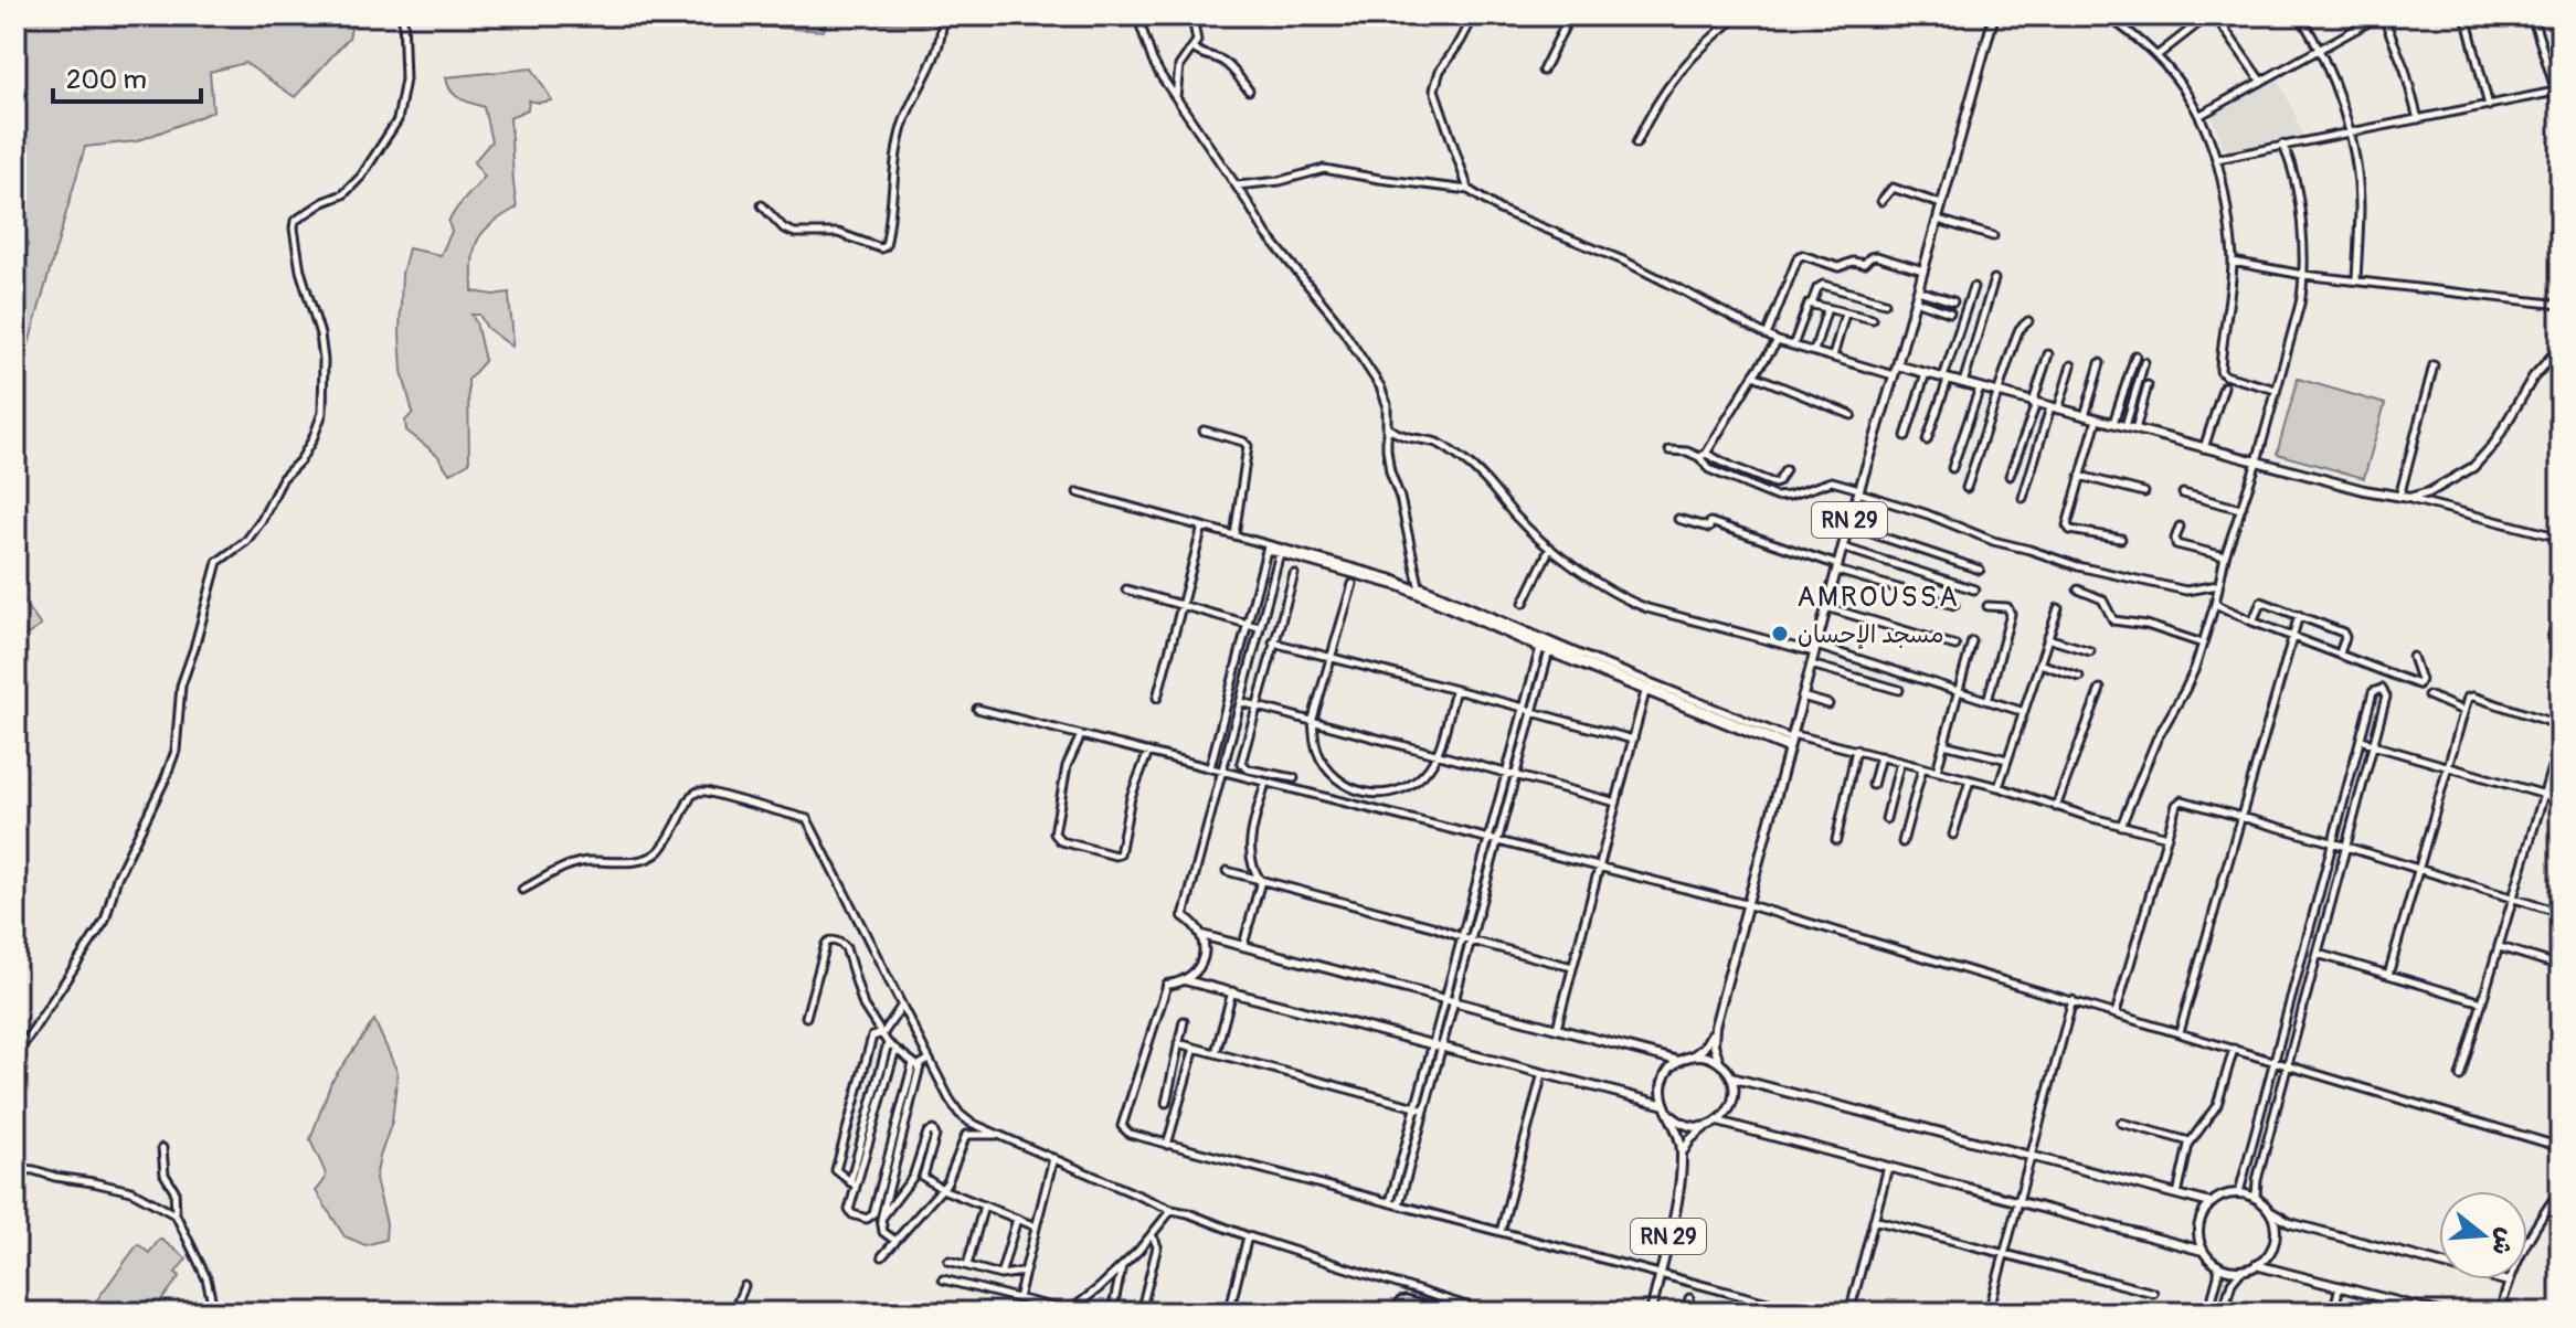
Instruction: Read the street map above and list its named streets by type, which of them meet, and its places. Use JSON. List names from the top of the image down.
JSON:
{
  "streets": {
    "main road": ["RN 29"]
  },
  "districts": ["AMROUSSA"],
  "places": ["مسجد الإحسان"],
  "scale_bar": "200 m",
  "north": "right"
}
